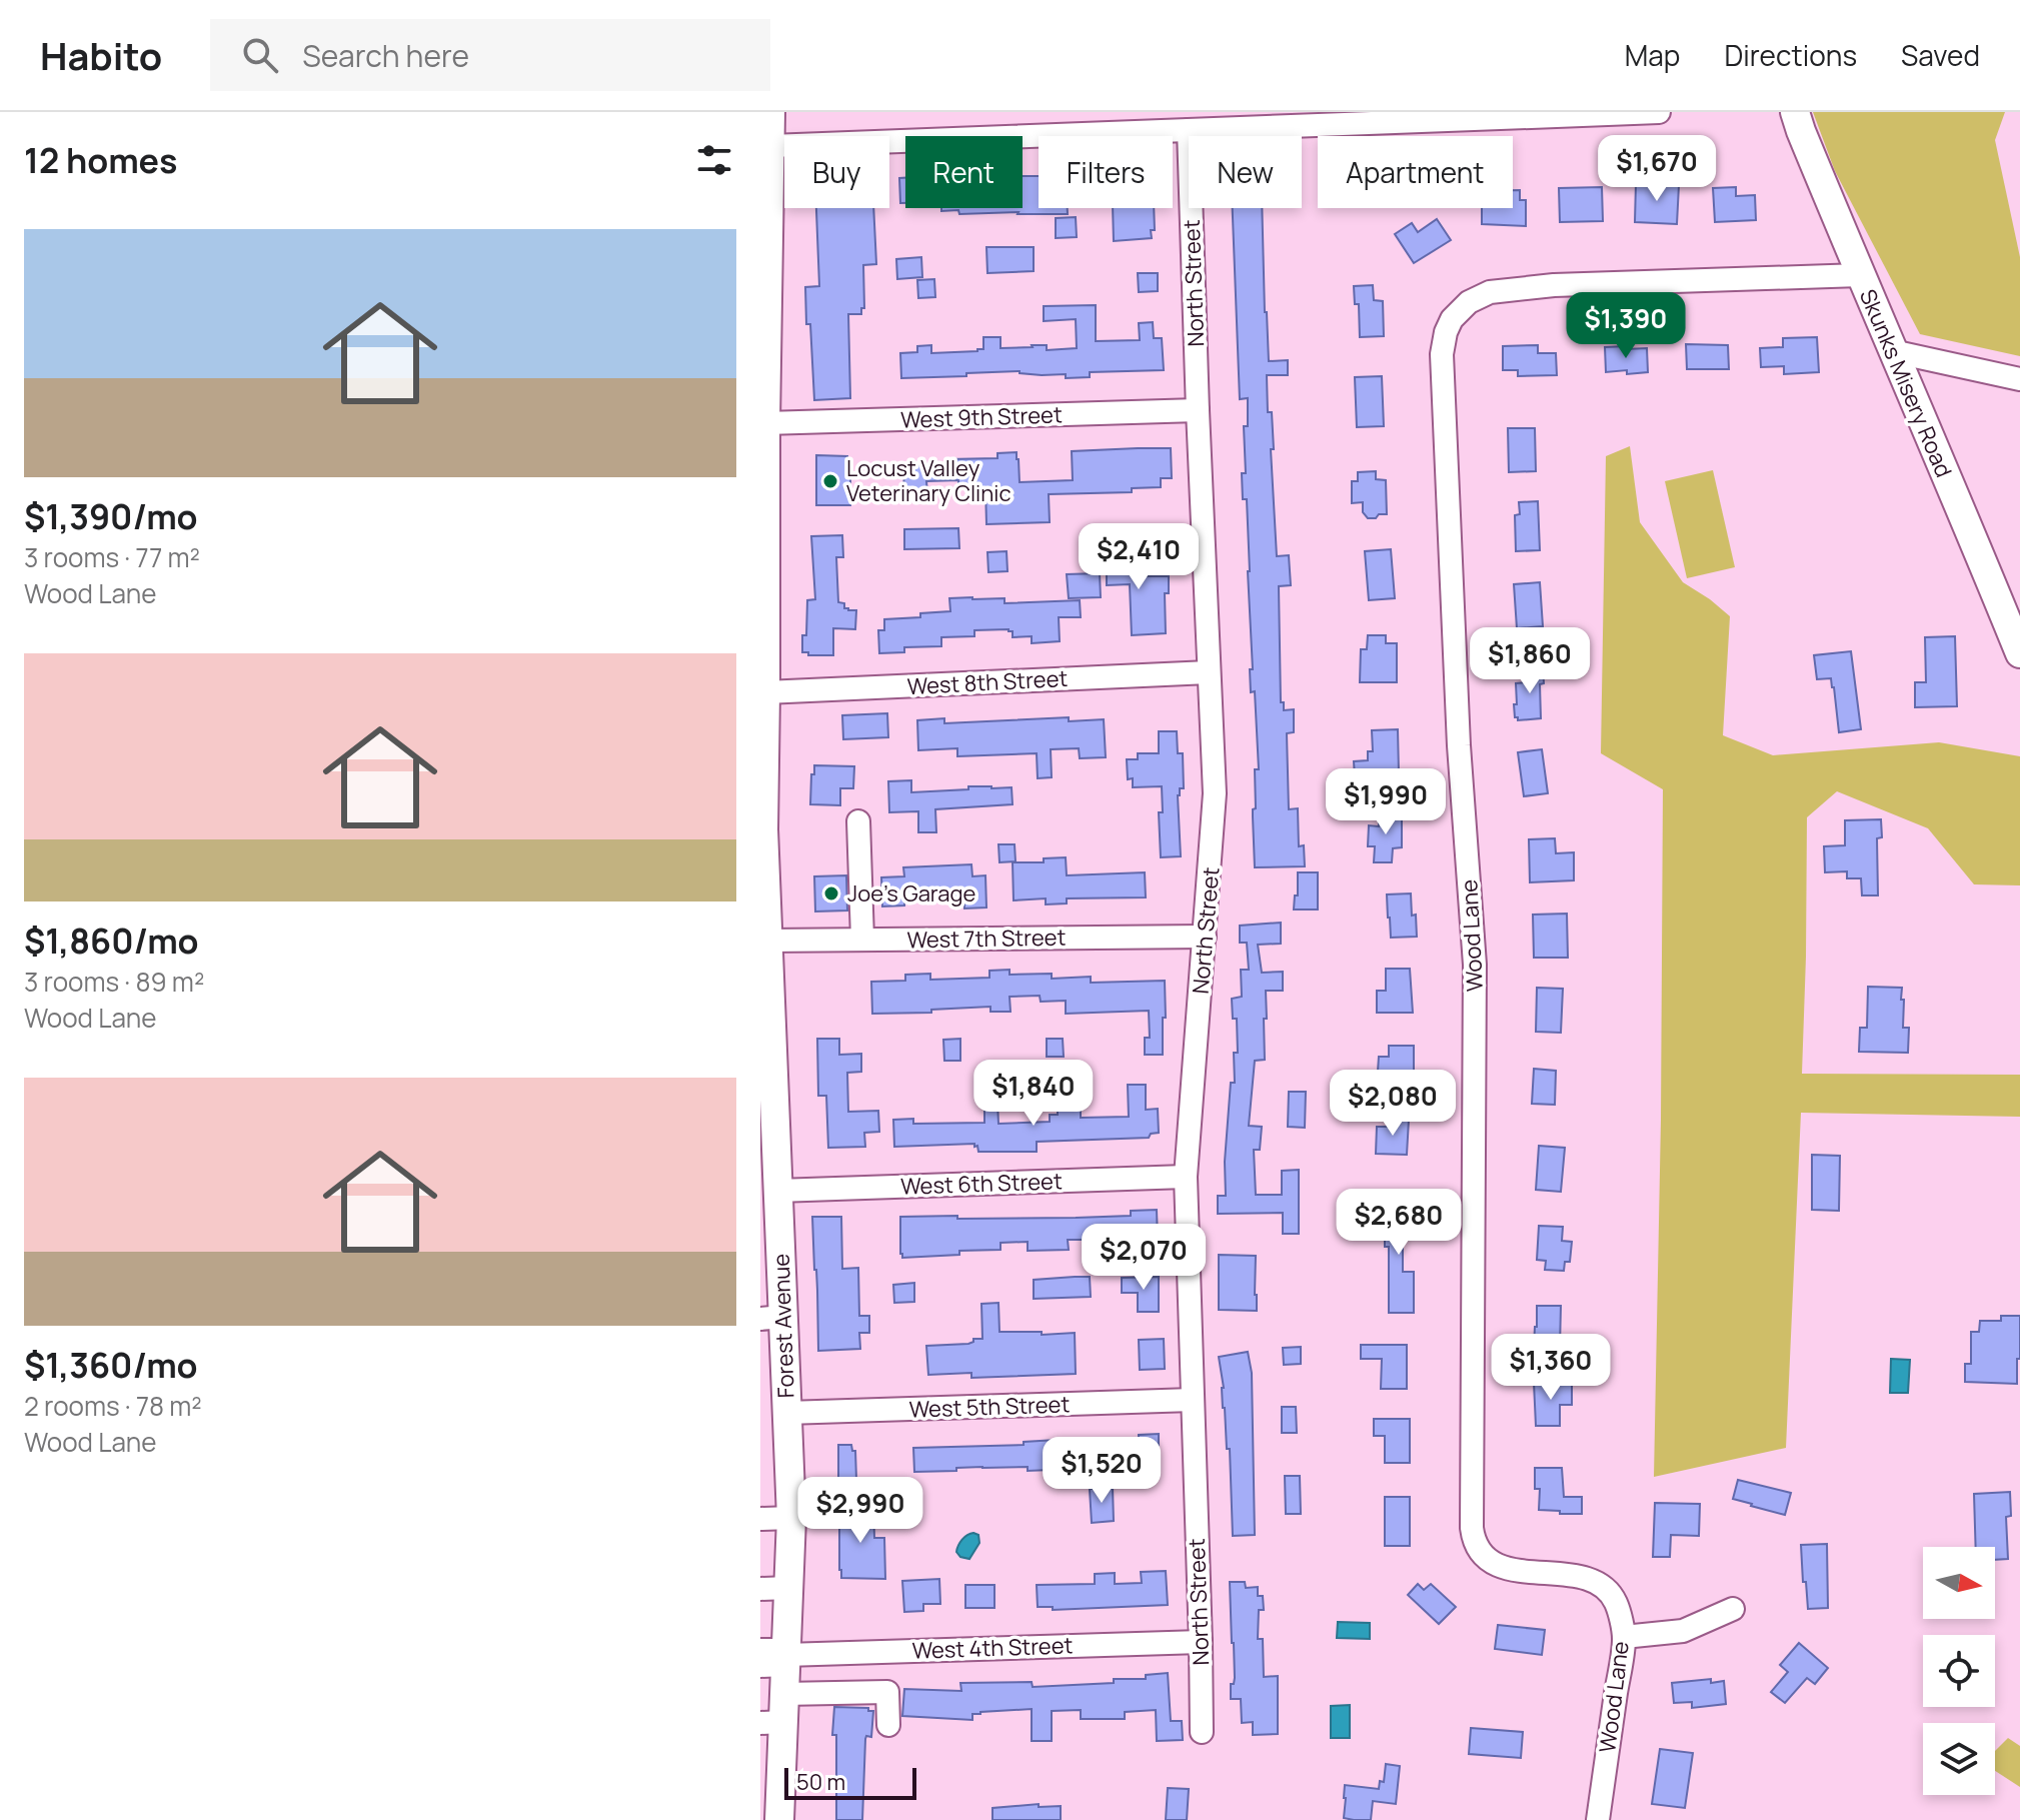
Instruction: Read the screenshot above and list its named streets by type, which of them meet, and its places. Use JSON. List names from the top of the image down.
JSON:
{
  "streets": {
    "main road": ["Skunks Misery Road", "Forest Avenue"],
    "street": [
      "North Street",
      "West 9th Street",
      "West 8th Street",
      "Wood Lane",
      "West 7th Street",
      "West 6th Street",
      "West 5th Street",
      "West 4th Street"
    ]
  },
  "crossings": [
    ["North Street", "West 9th Street"],
    ["North Street", "West 8th Street"],
    ["North Street", "West 7th Street"],
    ["North Street", "West 6th Street"],
    ["North Street", "West 5th Street"],
    ["North Street", "West 4th Street"],
    ["Skunks Misery Road", "Wood Lane"],
    ["West 9th Street", "Forest Avenue"],
    ["West 8th Street", "Forest Avenue"],
    ["West 7th Street", "Forest Avenue"],
    ["West 6th Street", "Forest Avenue"],
    ["Forest Avenue", "West 5th Street"],
    ["Forest Avenue", "West 4th Street"]
  ],
  "places": ["Locust Valley Veterinary Clinic", "Joe's Garage"],
  "scale_bar": "50 m",
  "north": "right",
  "page": {
    "header": "Habito",
    "search": "Search here",
    "nav": ["Map", "Directions", "Saved"],
    "heading": "12 homes",
    "price": [
      "$1,670",
      "$1,390",
      "$2,410",
      "$1,860",
      "$1,990",
      "$1,840",
      "$2,080",
      "$2,680",
      "$2,070",
      "$1,360",
      "$1,520",
      "$2,990"
    ],
    "chip": [
      "Buy",
      "Rent",
      "Filters",
      "New",
      "Apartment"
    ],
    "list": [
      {
        "name": "$1,390/mo",
        "note": "3 rooms · 77 m² · Wood Lane"
      },
      {
        "name": "$1,860/mo",
        "note": "3 rooms · 89 m² · Wood Lane"
      },
      {
        "name": "$1,360/mo",
        "note": "2 rooms · 78 m² · Wood Lane"
      }
    ],
    "scale": "50 m"
  }
}
